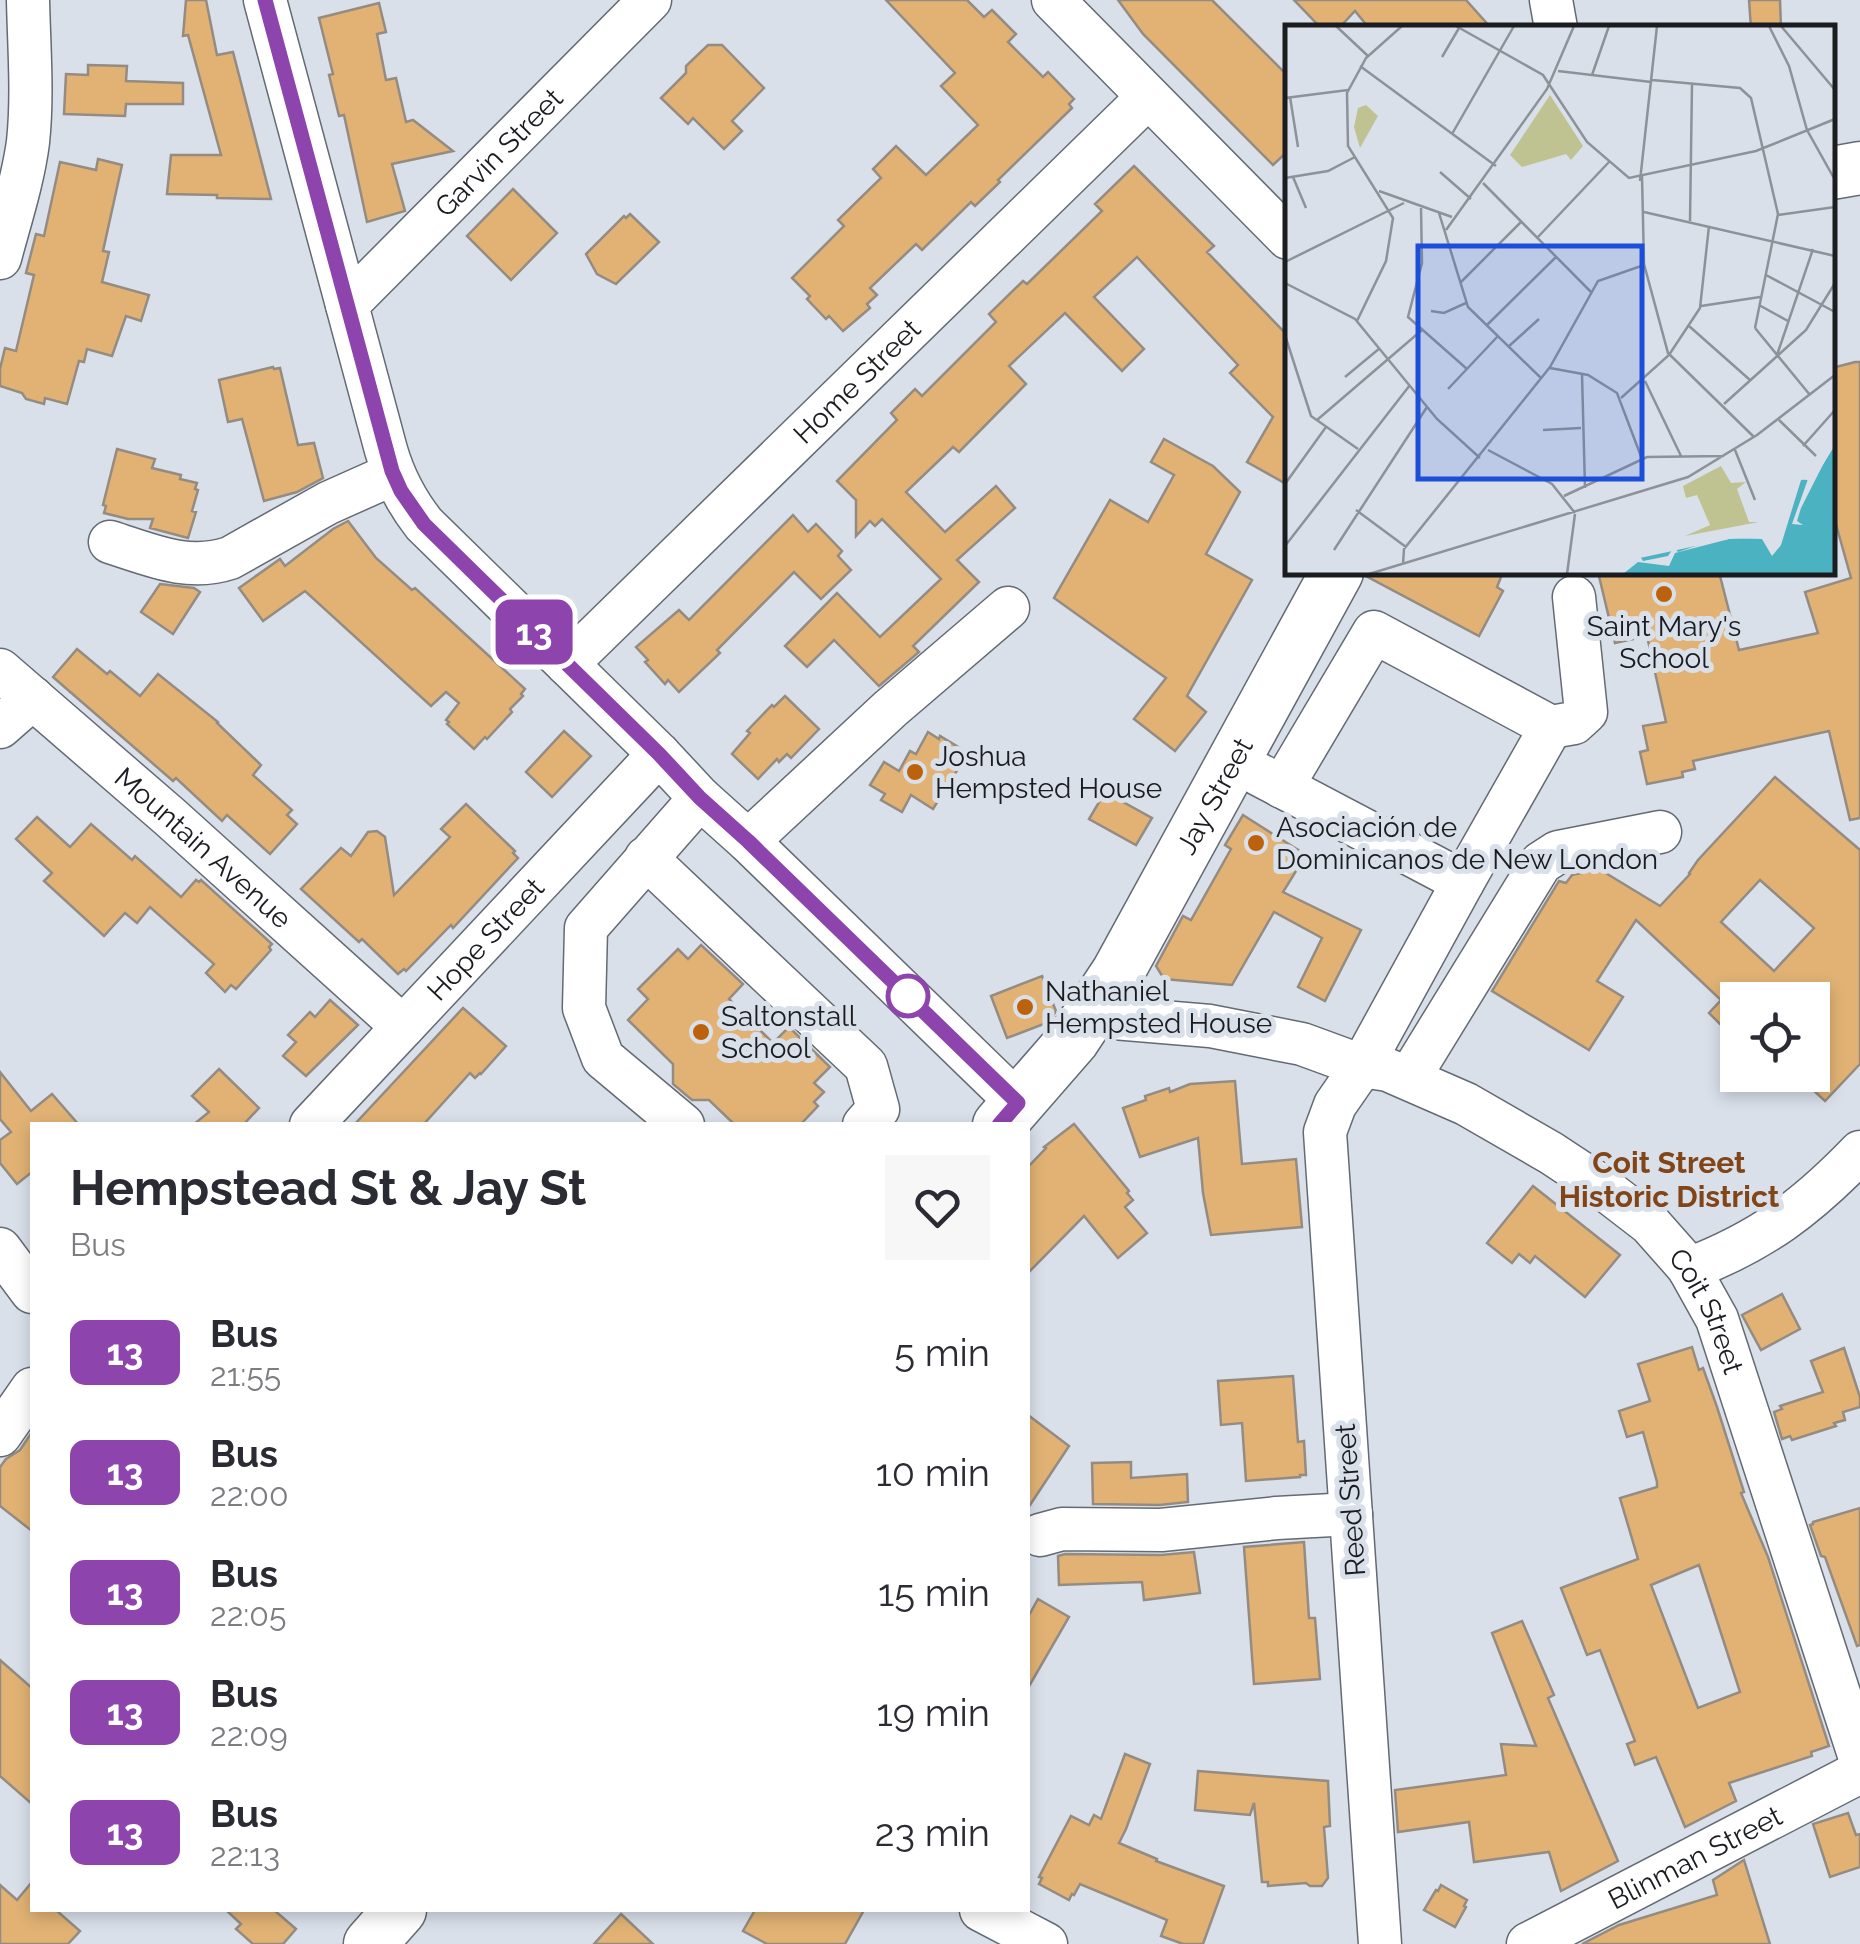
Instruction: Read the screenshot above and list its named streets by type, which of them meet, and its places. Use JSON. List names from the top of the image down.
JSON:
{
  "streets": {
    "main road": ["Jay Street"],
    "street": [
      "Garvin Street",
      "Home Street",
      "Mountain Avenue",
      "Hope Street",
      "Coit Street",
      "Reed Street",
      "Blinman Street"
    ]
  },
  "crossings": [
    ["Jay Street", "Coit Street"],
    ["Mountain Avenue", "Hope Street"],
    ["Coit Street", "Reed Street"]
  ],
  "districts": ["Coit Street Historic District"],
  "places": [
    "Saint Mary's School",
    "Joshua Hempsted House",
    "Asociación de Dominicanos de New London",
    "Nathaniel Hempsted House",
    "Saltonstall School"
  ],
  "lines": ["bus line 13"],
  "page": {
    "on_map": "13",
    "heading": ["Hempstead St & Jay St", "Bus"],
    "list": [
      {
        "mark": "13",
        "name": "Bus",
        "note": "21:55",
        "value": "5 min"
      },
      {
        "mark": "13",
        "name": "Bus",
        "note": "22:00",
        "value": "10 min"
      },
      {
        "mark": "13",
        "name": "Bus",
        "note": "22:05",
        "value": "15 min"
      },
      {
        "mark": "13",
        "name": "Bus",
        "note": "22:09",
        "value": "19 min"
      },
      {
        "mark": "13",
        "name": "Bus",
        "note": "22:13",
        "value": "23 min"
      }
    ]
  }
}
